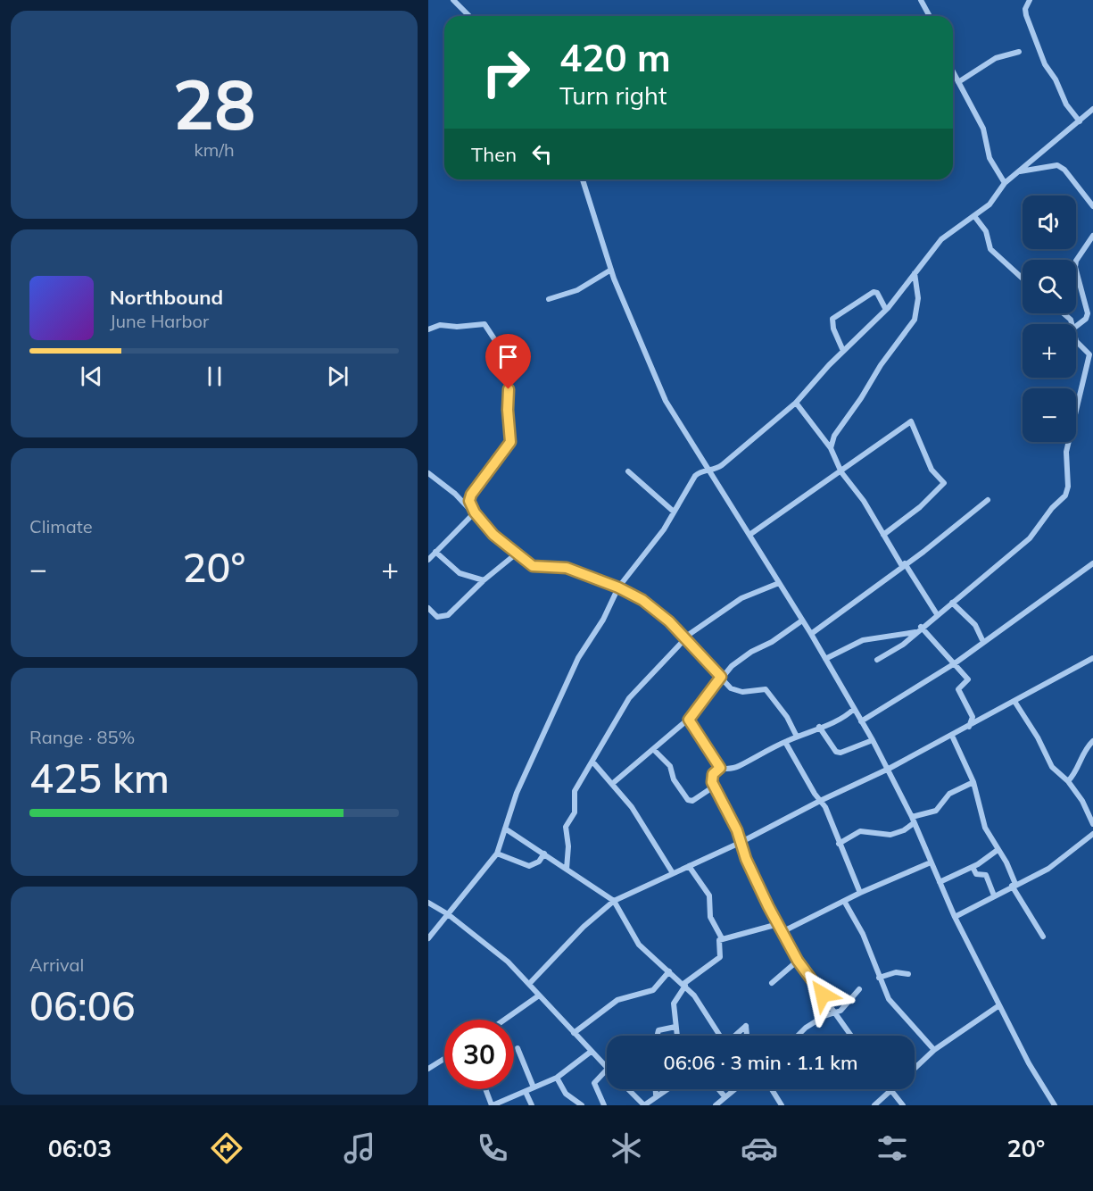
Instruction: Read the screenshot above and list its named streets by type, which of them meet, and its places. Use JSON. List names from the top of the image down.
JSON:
{
  "page": {
    "tile": [
      ["28", "km/h"],
      "Climate",
      ["Range · 85%", "425 km"],
      ["Arrival", "06:06"]
    ],
    "turn": ["420 m", "Turn right"],
    "then": "Then",
    "map_buttons": ["+", "−"],
    "song": ["Northbound", "June Harbor"],
    "heat": ["−", "20°", "+"],
    "limit": "30",
    "trip": "06:06 · 3 min · 1.1 km",
    "tabs": ["06:03", "20°"]
  }
}
